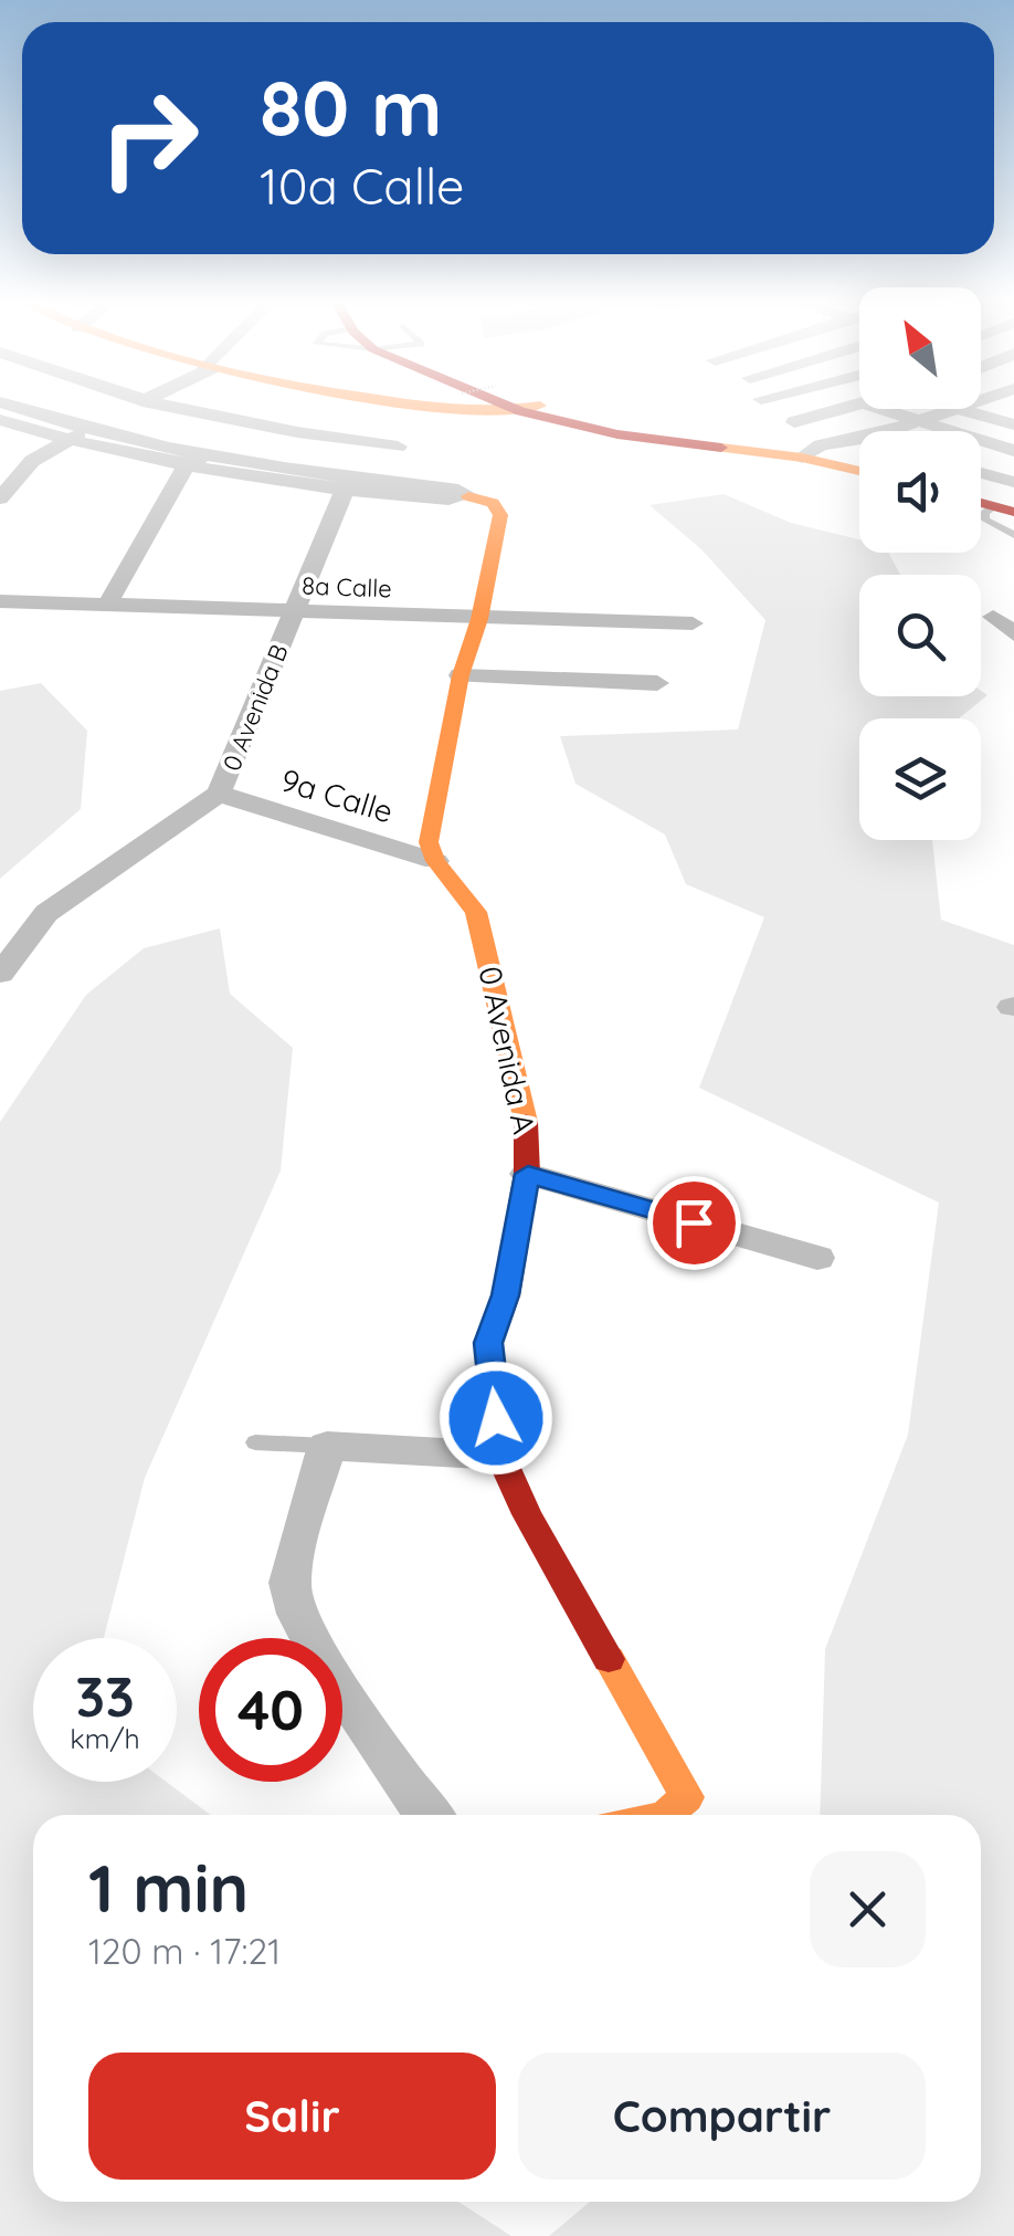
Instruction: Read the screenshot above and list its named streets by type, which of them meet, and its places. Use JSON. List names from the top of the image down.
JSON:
{
  "streets": {
    "street": [
      "8a Calle",
      "0 Avenida B",
      "9a Calle",
      "0 Avenida A"
    ]
  },
  "crossings": [
    ["8a Calle", "0 Avenida B"],
    ["0 Avenida B", "9a Calle"],
    ["9a Calle", "0 Avenida A"]
  ],
  "north": "top left",
  "page": {
    "turn": ["80 m", "10a Calle"],
    "speed": "33 km/h",
    "limit": "40",
    "heading": ["1 min", "120 m · 17:21"],
    "buttons": ["Salir", "Compartir"]
  }
}
